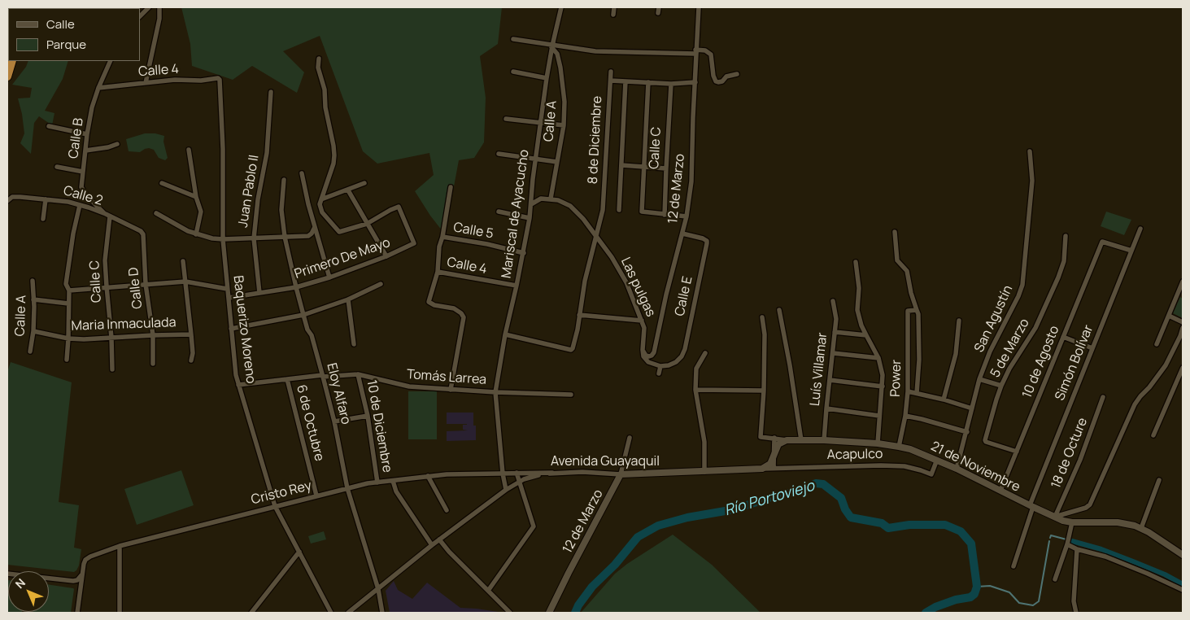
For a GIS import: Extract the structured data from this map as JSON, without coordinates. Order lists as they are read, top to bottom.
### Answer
{
  "streets": {
    "street": [
      "Calle 4",
      "Calle A",
      "Calle B",
      "8 de Diciembre",
      "Calle C",
      "12 de Marzo",
      "Juan Pablo II",
      "Calle 2",
      "Mariscal de Ayacucho",
      "Calle 5",
      "Primero De Mayo",
      "Las pulgas",
      "Calle D",
      "Calle E",
      "San Agustín",
      "Maria Inmaculada",
      "Baquerizo Moreno",
      "5 de Marzo",
      "10 de Agosto",
      "Simón Bolívar",
      "Luís Villamar",
      "Tomás Larrea",
      "Power",
      "Eloy Alfaro",
      "6 de Octubre",
      "10 de Diciembre",
      "18 de Octure",
      "Acapulco",
      "Avenida Guayaquil",
      "21 de Noviembre",
      "Cristo Rey"
    ]
  },
  "crossings": [
    ["Calle 4", "Calle B"],
    ["Calle 4", "Mariscal de Ayacucho"],
    ["Calle 4", "Baquerizo Moreno"],
    ["Calle A", "Mariscal de Ayacucho"],
    ["Calle A", "Maria Inmaculada"],
    ["Calle B", "Calle C"],
    ["Calle B", "Calle 2"],
    ["8 de Diciembre", "Las pulgas"],
    ["Calle C", "Calle 2"],
    ["Calle C", "Maria Inmaculada"],
    ["12 de Marzo", "Las pulgas"],
    ["12 de Marzo", "Calle E"],
    ["12 de Marzo", "Avenida Guayaquil"],
    ["Juan Pablo II", "Primero De Mayo"],
    ["Calle 2", "Calle D"],
    ["Mariscal de Ayacucho", "Calle 5"],
    ["Mariscal de Ayacucho", "Tomás Larrea"],
    ["Mariscal de Ayacucho", "Avenida Guayaquil"],
    ["Mariscal de Ayacucho", "Cristo Rey"],
    ["Primero De Mayo", "Baquerizo Moreno"],
    ["Primero De Mayo", "Eloy Alfaro"],
    ["Calle D", "Maria Inmaculada"],
    ["San Agustín", "21 de Noviembre"],
    ["Baquerizo Moreno", "Tomás Larrea"],
    ["Baquerizo Moreno", "Cristo Rey"],
    ["5 de Marzo", "10 de Agosto"],
    ["10 de Agosto", "Simón Bolívar"],
    ["10 de Agosto", "21 de Noviembre"],
    ["Simón Bolívar", "21 de Noviembre"],
    ["Luís Villamar", "21 de Noviembre"],
    ["Tomás Larrea", "Eloy Alfaro"],
    ["Tomás Larrea", "6 de Octubre"],
    ["Tomás Larrea", "10 de Diciembre"],
    ["Power", "21 de Noviembre"],
    ["Eloy Alfaro", "Avenida Guayaquil"],
    ["Eloy Alfaro", "Cristo Rey"],
    ["6 de Octubre", "Cristo Rey"],
    ["10 de Diciembre", "Cristo Rey"],
    ["18 de Octure", "21 de Noviembre"],
    ["Acapulco", "Avenida Guayaquil"],
    ["Acapulco", "21 de Noviembre"],
    ["Avenida Guayaquil", "Cristo Rey"]
  ],
  "water": ["Río Portoviejo"],
  "legend": ["Calle", "Parque"],
  "north": "top left"
}
